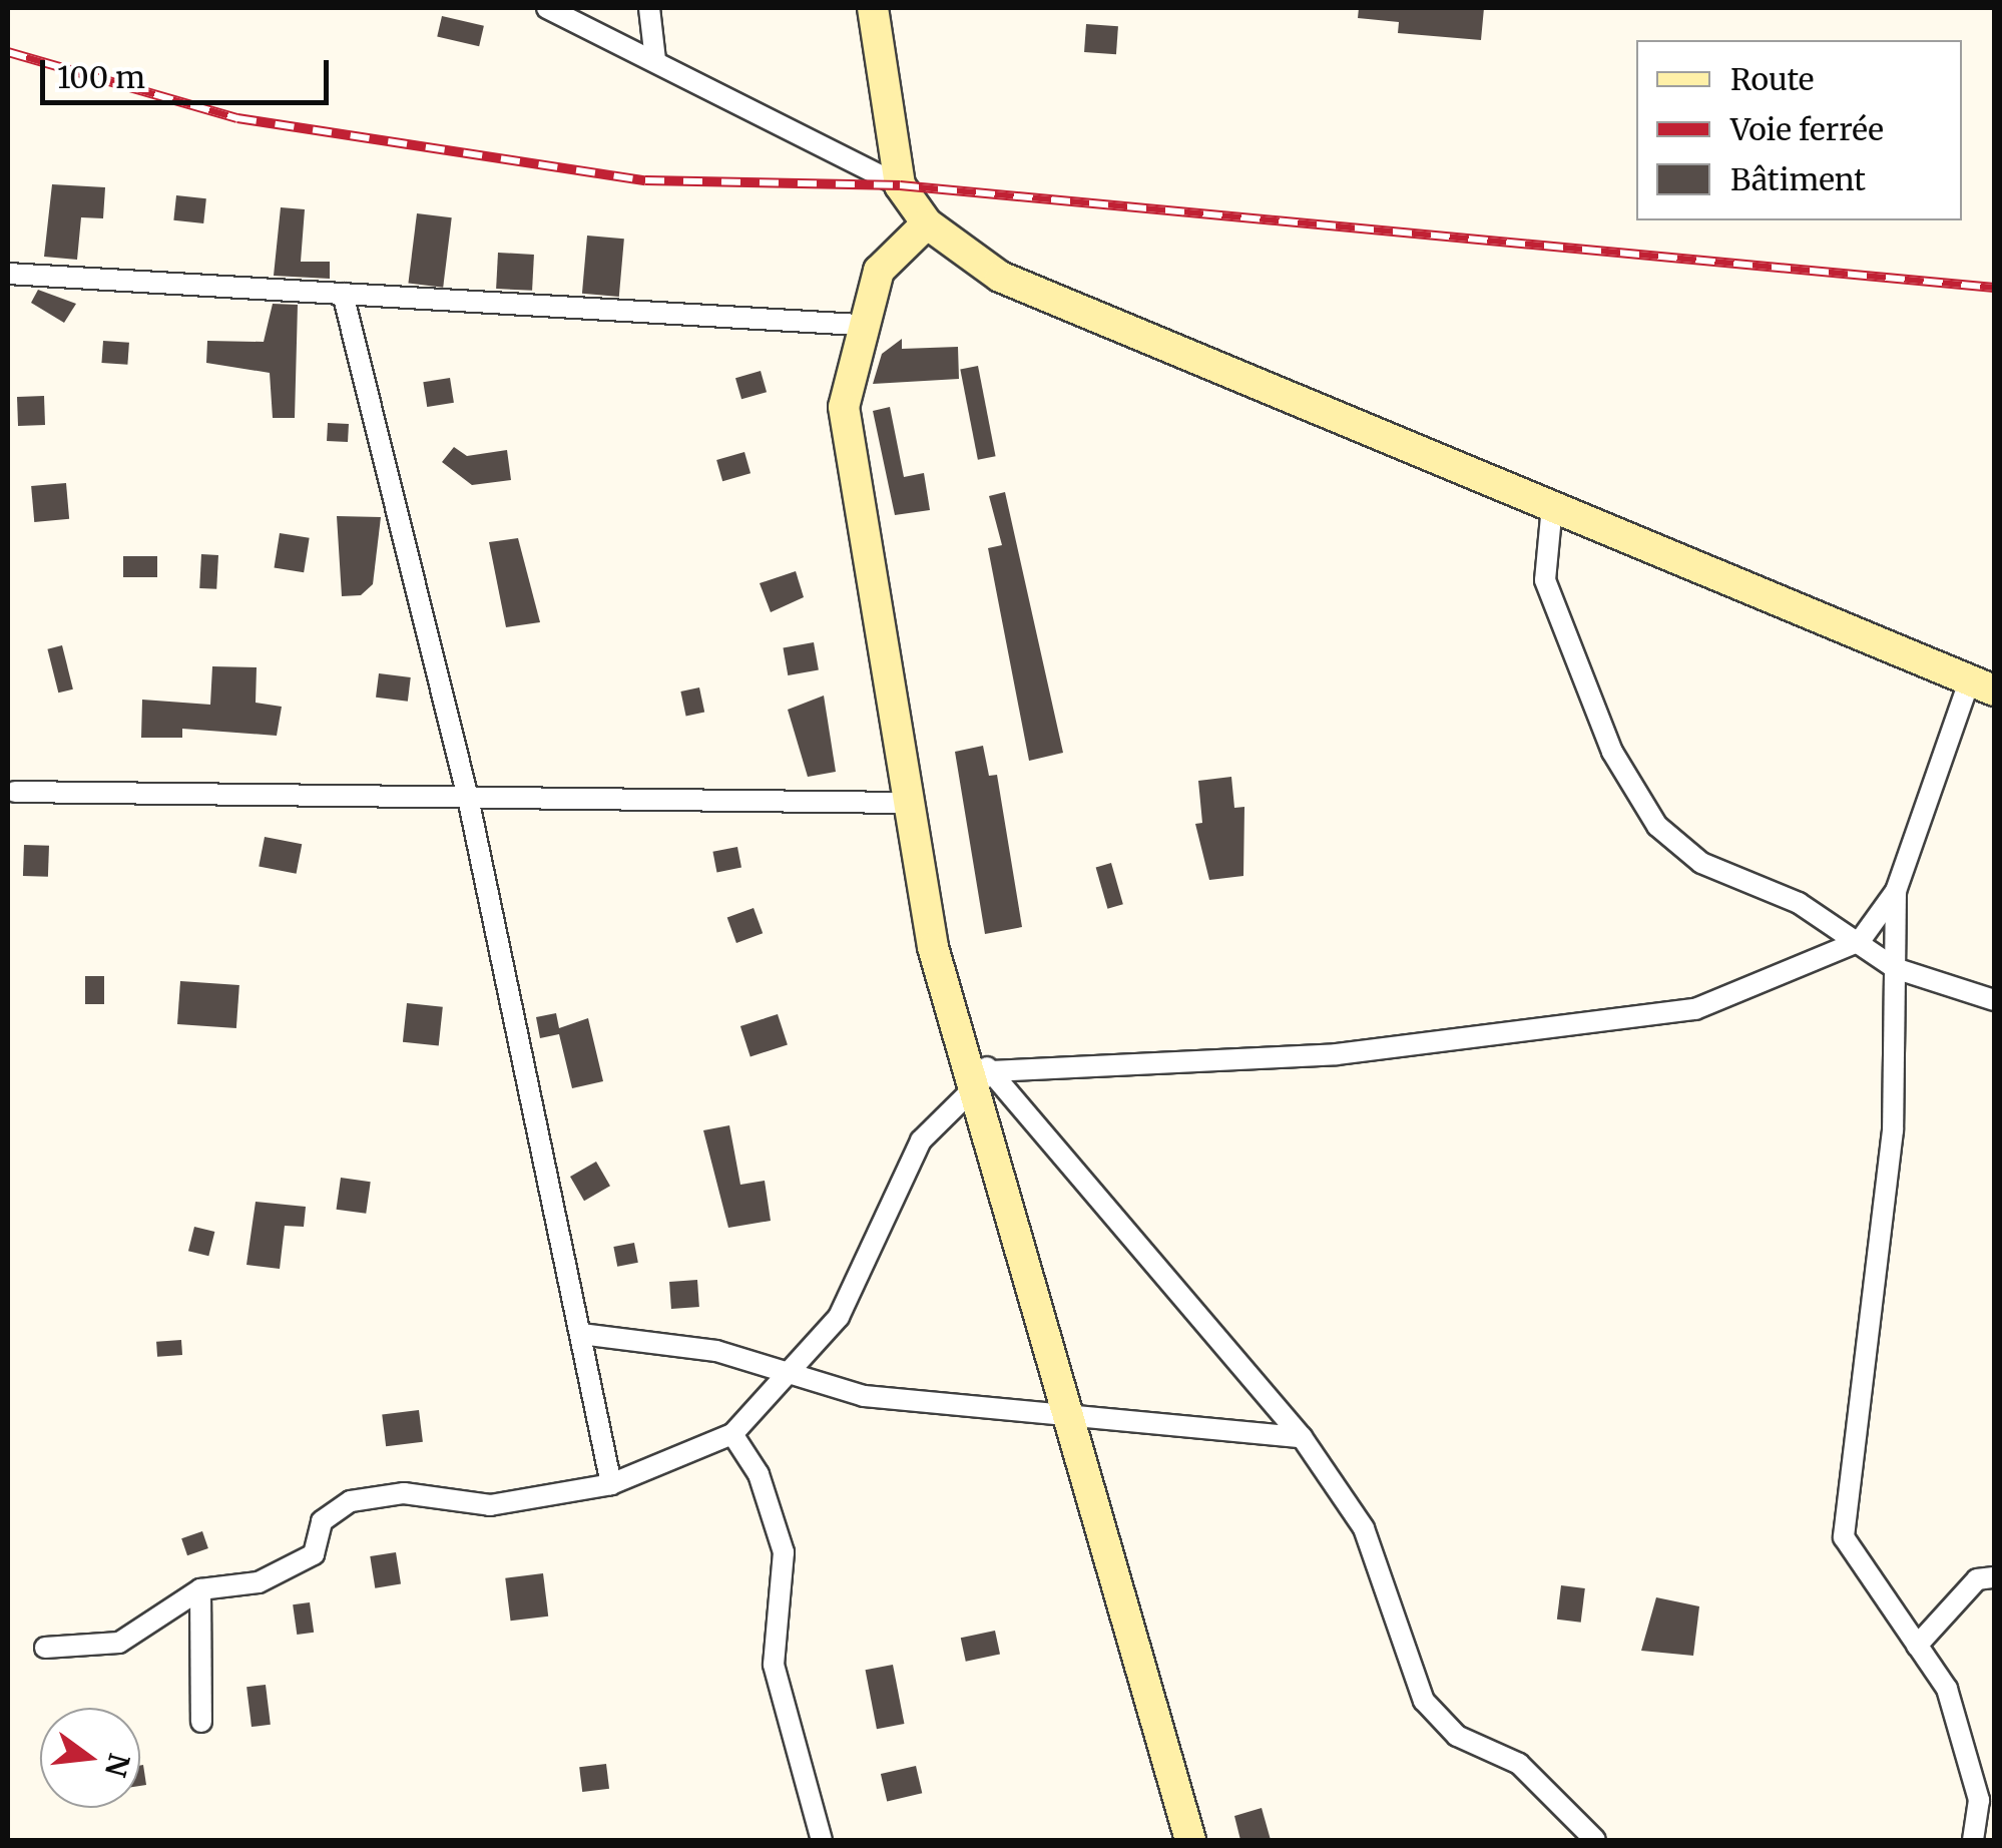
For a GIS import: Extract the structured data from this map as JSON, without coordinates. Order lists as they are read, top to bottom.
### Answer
{
  "legend": ["Route", "Voie ferrée", "Bâtiment"],
  "scale_bar": "100 m",
  "north": "right"
}
